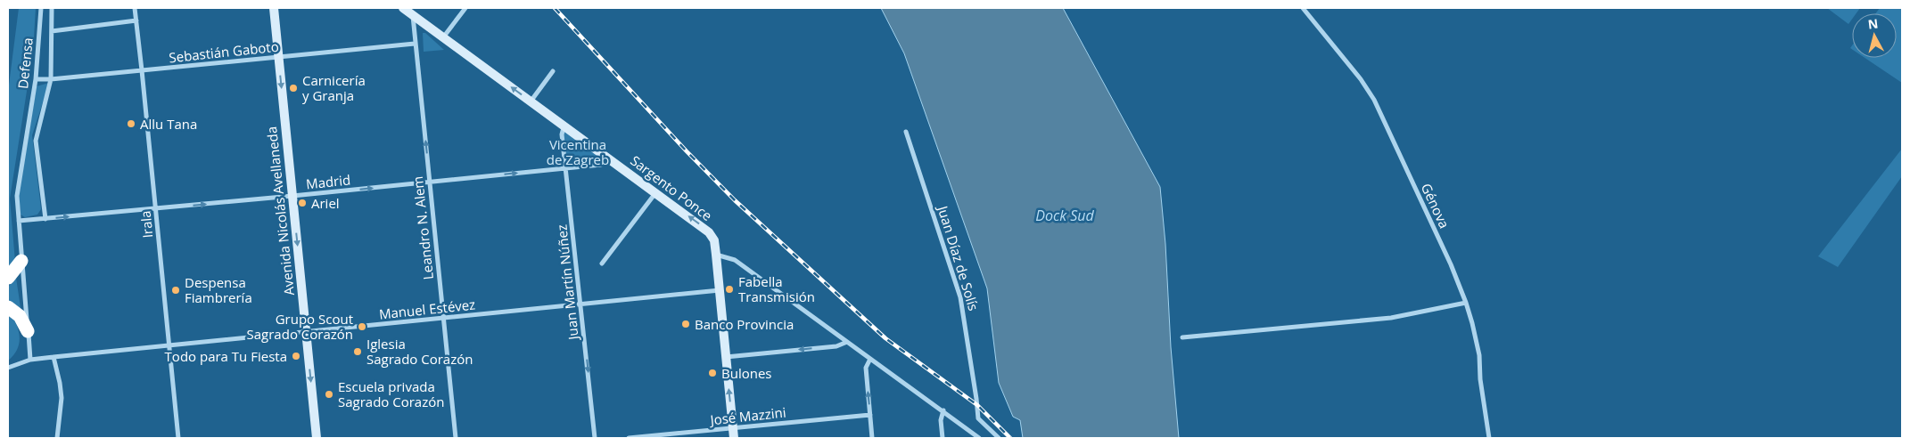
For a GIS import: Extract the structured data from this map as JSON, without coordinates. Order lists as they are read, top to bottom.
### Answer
{
  "streets": {
    "main road": ["Sargento Ponce", "Avenida Nicolás Avellaneda"],
    "street": [
      "Sebastián Gaboto",
      "Defensa",
      "Madrid",
      "Génova",
      "Irala",
      "Leandro N. Alem",
      "Juan Díaz de Solís",
      "Juan Martín Núñez",
      "Manuel Estévez",
      "José Mazzini"
    ]
  },
  "crossings": [
    ["Sebastián Gaboto", "Defensa"],
    ["Sebastián Gaboto", "Avenida Nicolás Avellaneda"],
    ["Sebastián Gaboto", "Irala"],
    ["Sebastián Gaboto", "Leandro N. Alem"],
    ["Defensa", "Madrid"],
    ["Defensa", "Manuel Estévez"],
    ["Madrid", "Sargento Ponce"],
    ["Madrid", "Avenida Nicolás Avellaneda"],
    ["Madrid", "Irala"],
    ["Madrid", "Leandro N. Alem"],
    ["Madrid", "Juan Martín Núñez"],
    ["Sargento Ponce", "Leandro N. Alem"],
    ["Sargento Ponce", "Juan Martín Núñez"],
    ["Sargento Ponce", "Manuel Estévez"],
    ["Sargento Ponce", "José Mazzini"],
    ["Avenida Nicolás Avellaneda", "Manuel Estévez"],
    ["Irala", "Manuel Estévez"],
    ["Leandro N. Alem", "Manuel Estévez"],
    ["Juan Martín Núñez", "Manuel Estévez"]
  ],
  "one_way": [
    "Madrid",
    "Sargento Ponce",
    "Avenida Nicolás Avellaneda",
    "Juan Martín Núñez"
  ],
  "water": ["Dock Sud"],
  "parks": ["Vicentina de Zagreb"],
  "places": [
    "Carnicería y Granja",
    "Allu Tana",
    "Ariel",
    "Fabella Transmisión",
    "Despensa Fiambrería",
    "Banco Provincia",
    "Grupo Scout Sagrado Corazón",
    "Iglesia Sagrado Corazón",
    "Todo para Tu Fiesta",
    "Bulones",
    "Escuela privada Sagrado Corazón"
  ],
  "north": "top"
}
